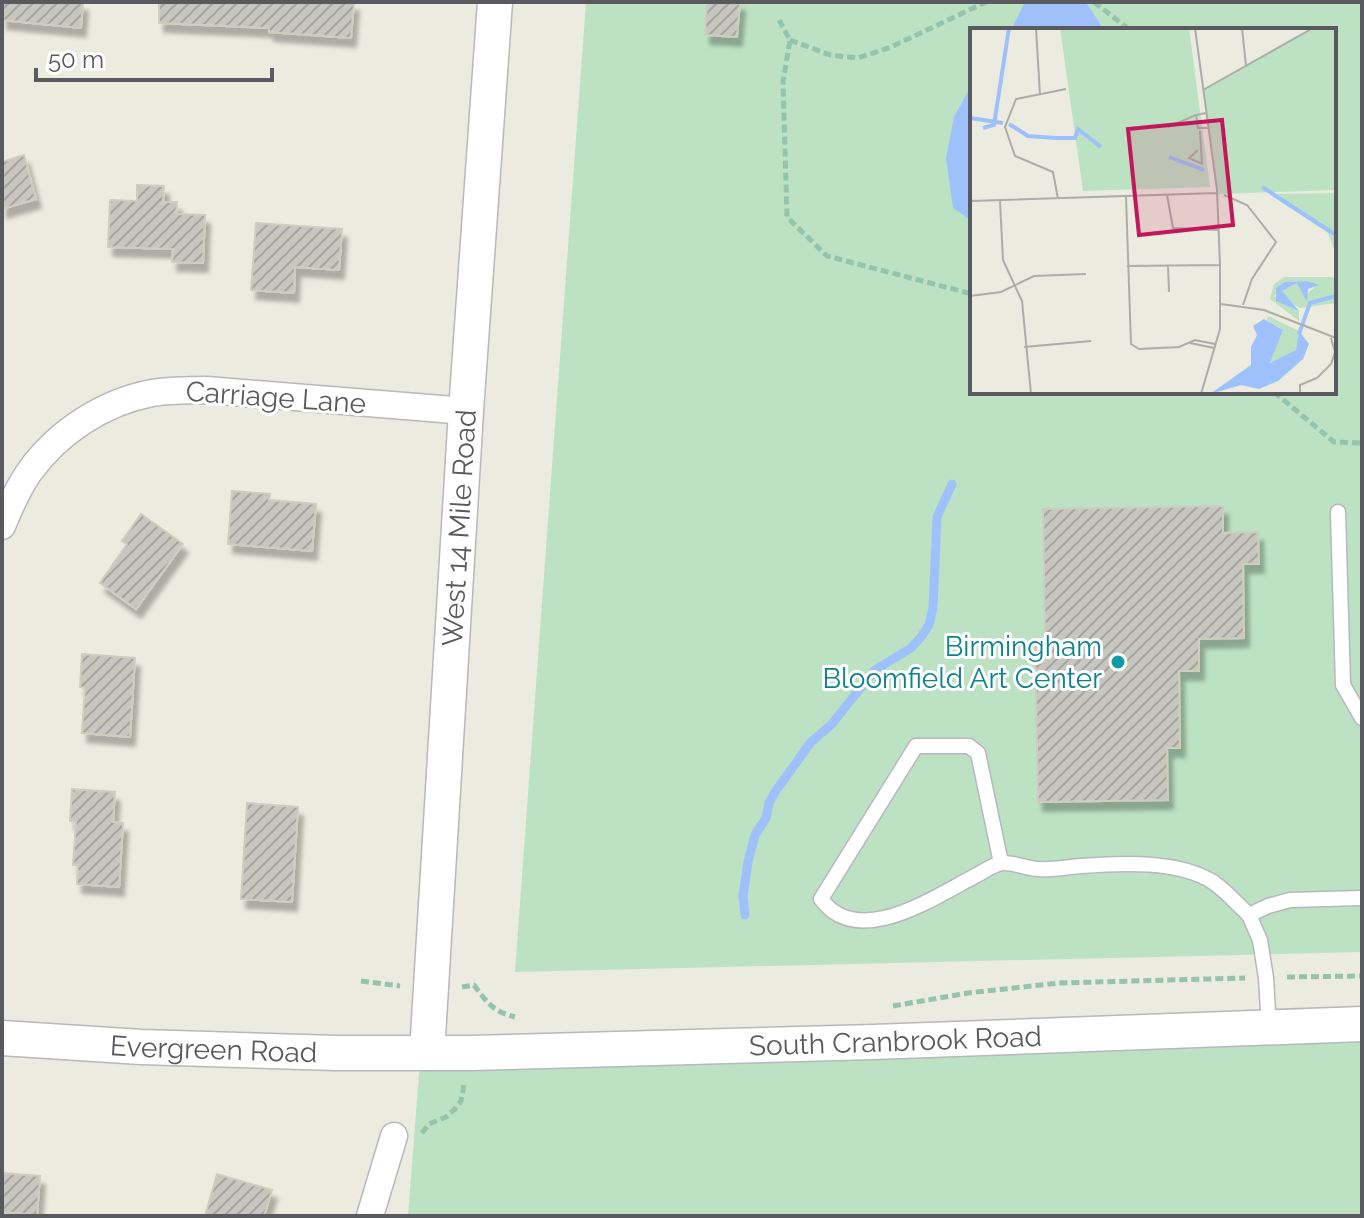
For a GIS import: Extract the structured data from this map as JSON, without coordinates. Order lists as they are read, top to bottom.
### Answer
{
  "streets": {
    "street": [
      "Carriage Lane",
      "West 14 Mile Road",
      "South Cranbrook Road",
      "Evergreen Road"
    ]
  },
  "crossings": [
    ["Carriage Lane", "West 14 Mile Road"],
    ["West 14 Mile Road", "South Cranbrook Road"],
    ["West 14 Mile Road", "Evergreen Road"],
    ["South Cranbrook Road", "Evergreen Road"]
  ],
  "places": ["Birmingham Bloomfield Art Center"],
  "scale_bar": "50 m"
}
